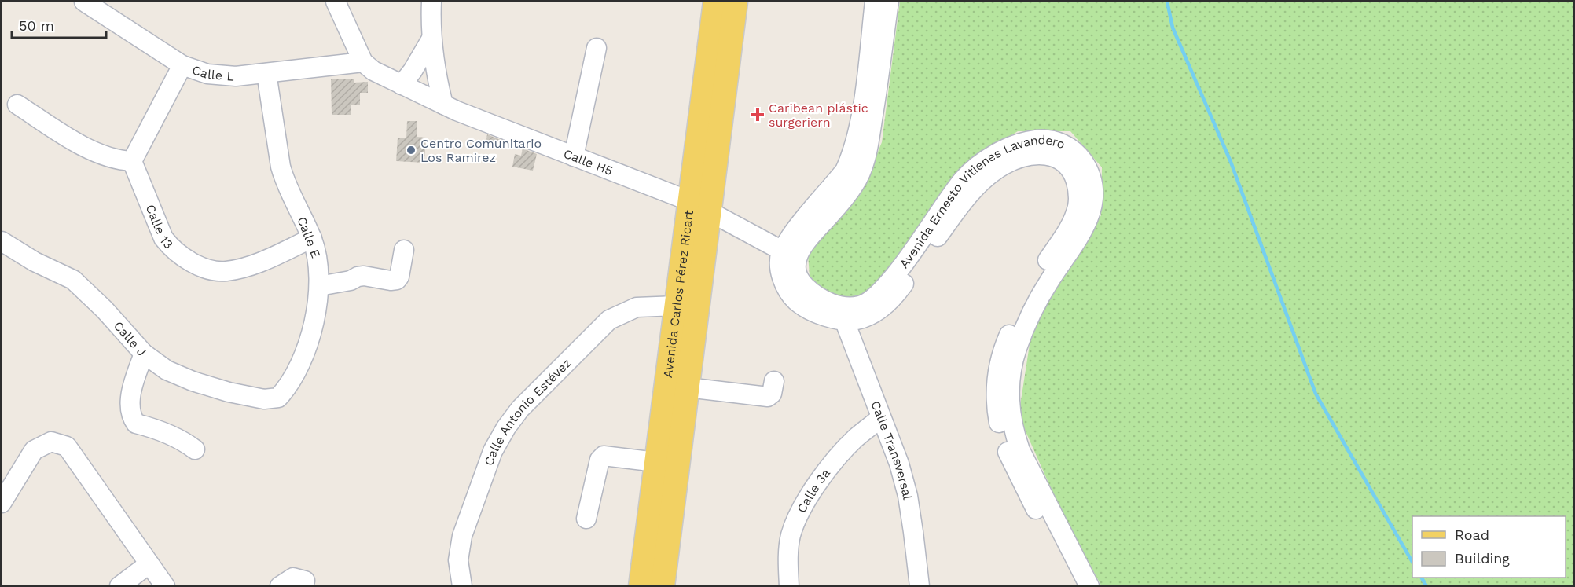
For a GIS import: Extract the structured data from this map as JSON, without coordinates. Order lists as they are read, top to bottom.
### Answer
{
  "streets": {
    "main road": ["Avenida Carlos Pérez Ricart"],
    "street": [
      "Calle L",
      "Calle H5",
      "Avenida Ernesto Vitienes Lavandero",
      "Calle 13",
      "Calle E",
      "Calle J",
      "Calle Antonio Estévez",
      "Calle Transversal",
      "Calle 3a"
    ]
  },
  "crossings": [
    ["Calle L", "Calle H5"],
    ["Calle L", "Calle E"],
    ["Calle H5", "Avenida Ernesto Vitienes Lavandero"],
    ["Calle H5", "Avenida Carlos Pérez Ricart"],
    ["Avenida Ernesto Vitienes Lavandero", "Calle Transversal"],
    ["Calle 13", "Calle E"],
    ["Calle E", "Calle J"],
    ["Avenida Carlos Pérez Ricart", "Calle Antonio Estévez"],
    ["Calle Transversal", "Calle 3a"]
  ],
  "places": {
    "health": ["Caribean plástic surgeriern"],
    "other": ["Centro Comunitario Los Ramirez"]
  },
  "legend": ["Road", "Building"],
  "scale_bar": "50 m"
}
